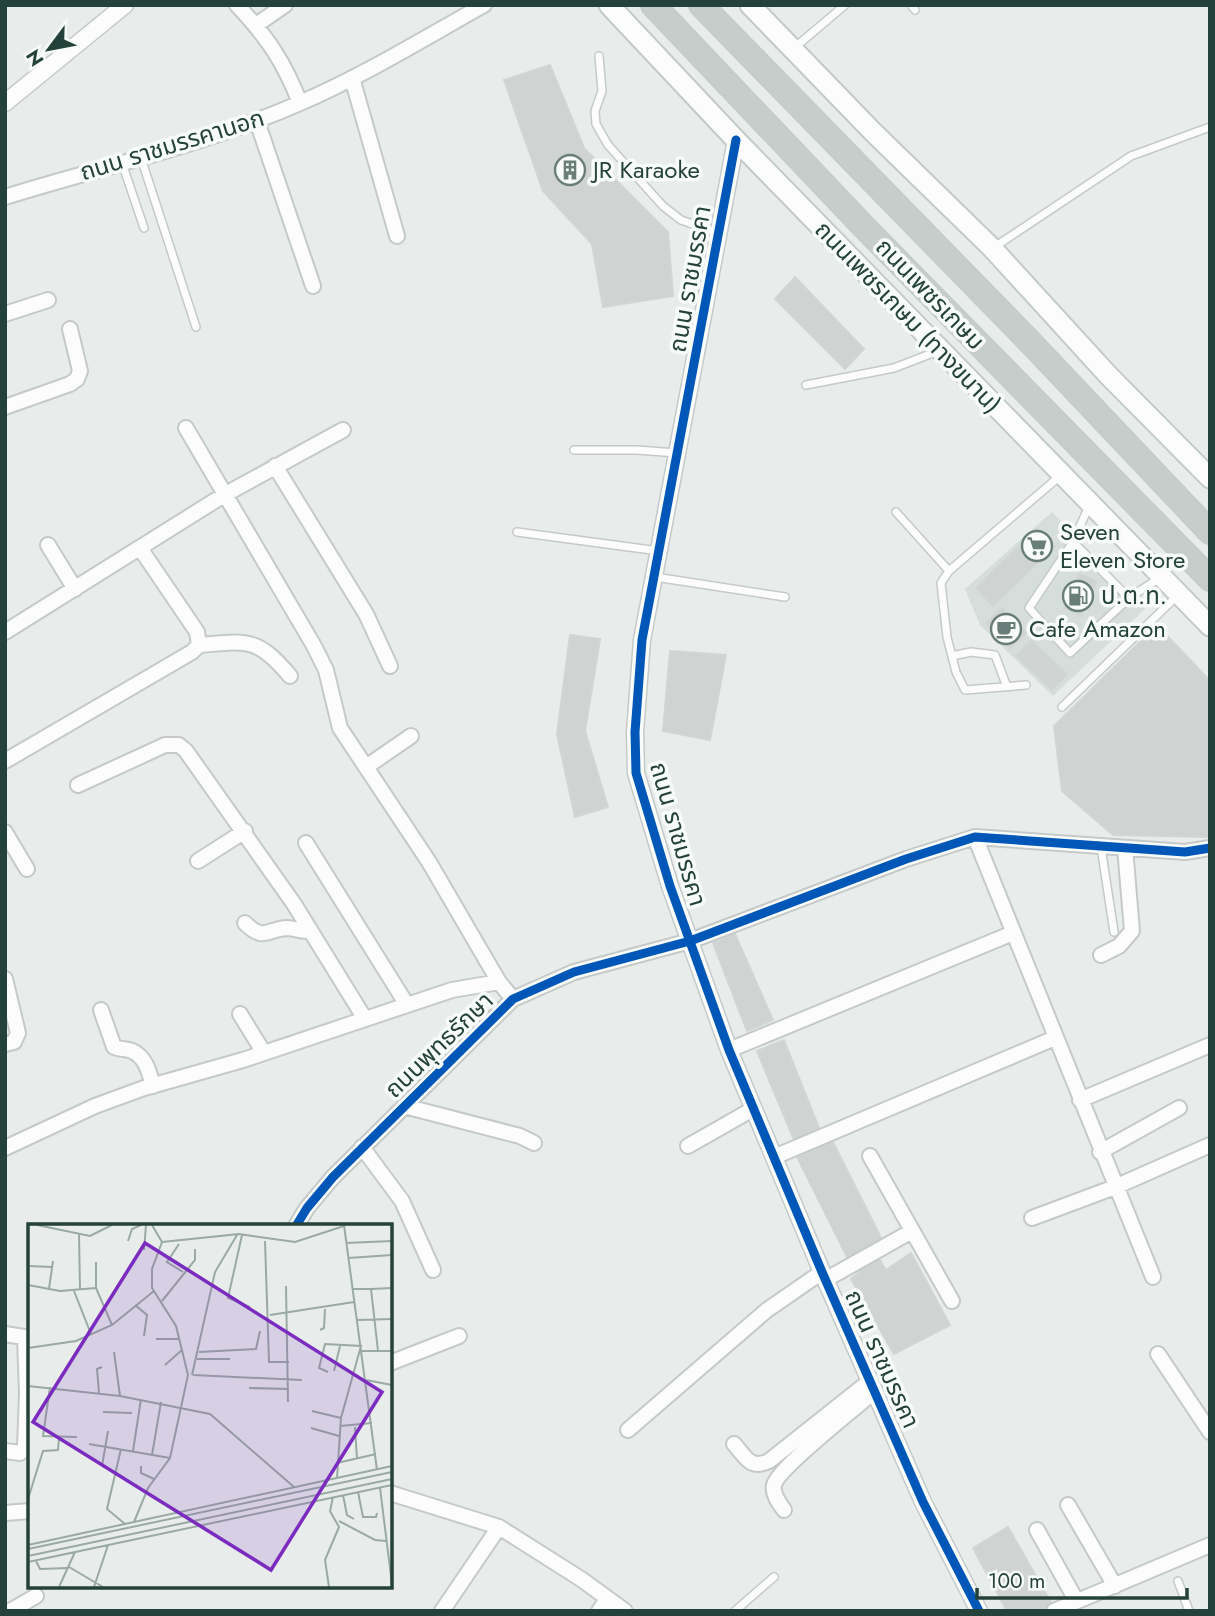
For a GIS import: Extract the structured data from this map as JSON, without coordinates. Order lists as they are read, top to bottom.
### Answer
{
  "streets": {
    "highway": ["ถนนเพชรเกษม"],
    "main road": ["ถนนเพชรเกษม (ทางขนาน)"],
    "street": ["ถนน ราชมรรคานอก", "ถนน ราชมรรคา", "ถนนพุทธรักษา"]
  },
  "crossings": [
    ["ถนน ราชมรรคา", "ถนนเพชรเกษม (ทางขนาน)"],
    ["ถนน ราชมรรคา", "ถนนพุทธรักษา"]
  ],
  "places": {
    "building": ["JR Karaoke"],
    "supermarket": ["Seven Eleven Store"],
    "fuel station": ["ป.ต.ท."],
    "cafe": ["Cafe Amazon"]
  },
  "scale_bar": "100 m",
  "north": "bottom left"
}
